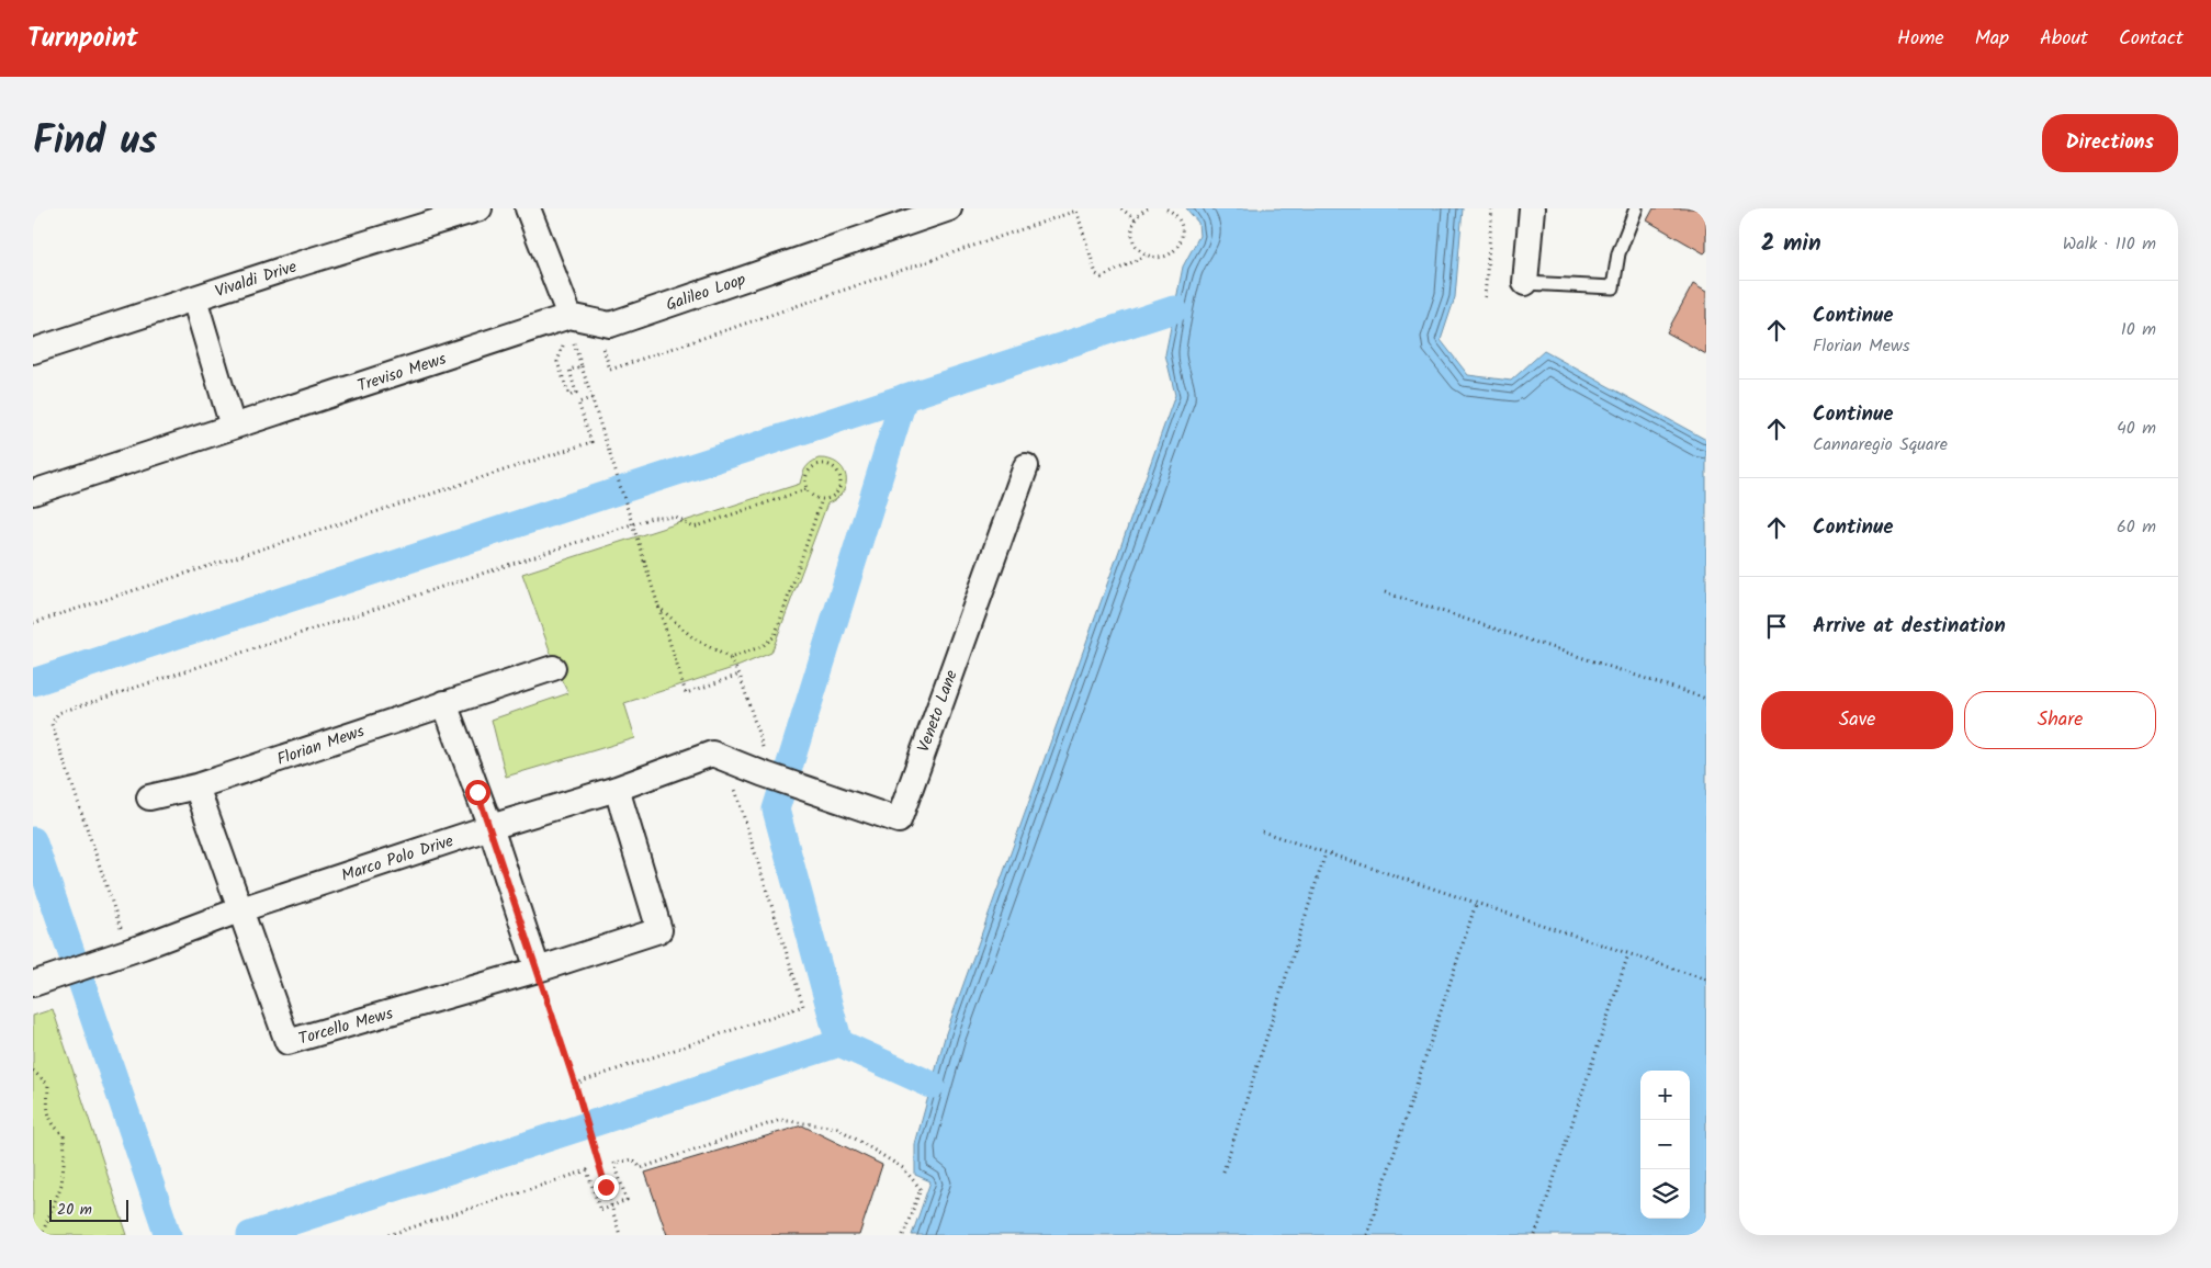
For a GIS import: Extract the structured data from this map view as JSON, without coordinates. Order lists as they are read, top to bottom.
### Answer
{
  "streets": {
    "street": [
      "Vivaldi Drive",
      "Galileo Loop",
      "Treviso Mews",
      "Veneto Lane",
      "Florian Mews",
      "Marco Polo Drive",
      "Torcello Mews"
    ]
  },
  "crossings": [
    ["Galileo Loop", "Treviso Mews"],
    ["Veneto Lane", "Marco Polo Drive"],
    ["Marco Polo Drive", "Torcello Mews"]
  ],
  "scale_bar": "20 m",
  "page": {
    "header": "Turnpoint",
    "nav": [
      "Home",
      "Map",
      "About",
      "Contact"
    ],
    "title": "Find us",
    "buttons": [
      "Directions",
      ["Save", "Share"]
    ],
    "heading": ["2 min", "Walk · 110 m"],
    "list": [
      ["Continue", "Florian Mews", "10 m"],
      ["Continue", "Cannaregio Square", "40 m"],
      ["Continue", "60 m"],
      "Arrive at destination"
    ],
    "map_buttons": ["+", "−"],
    "scale": "20 m"
  }
}
